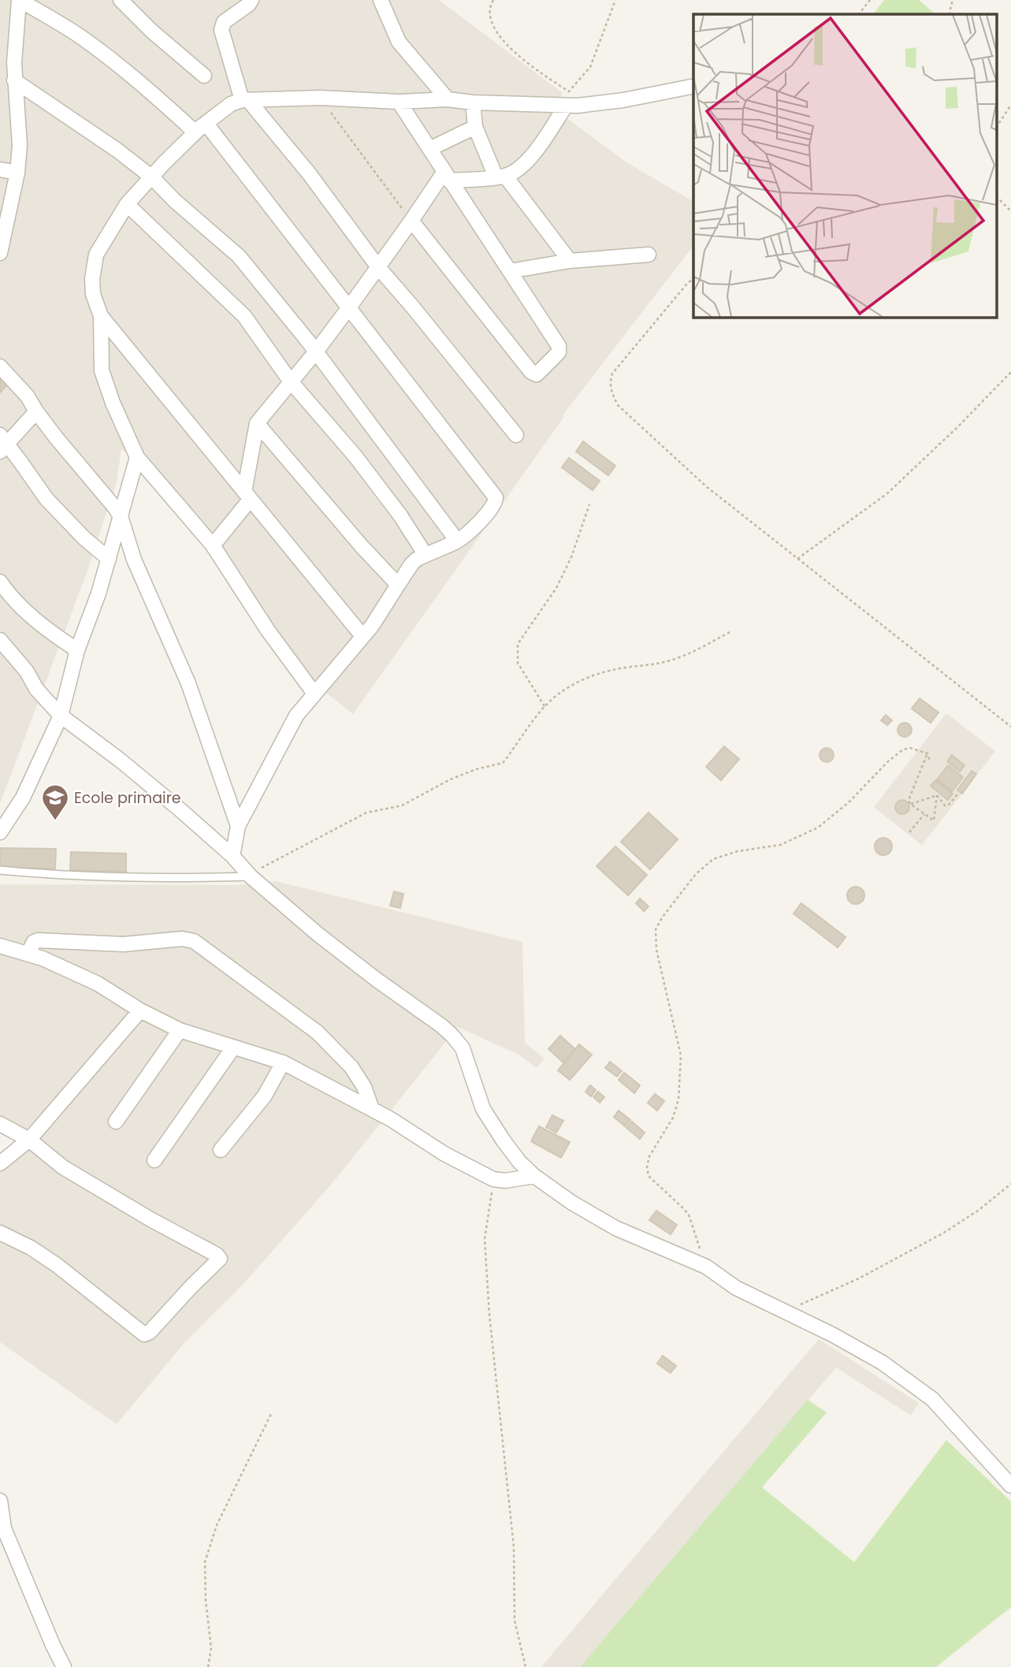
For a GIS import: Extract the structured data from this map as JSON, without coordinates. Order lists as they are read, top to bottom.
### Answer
{
  "places": {
    "school or university": ["Ecole primaire"]
  }
}
